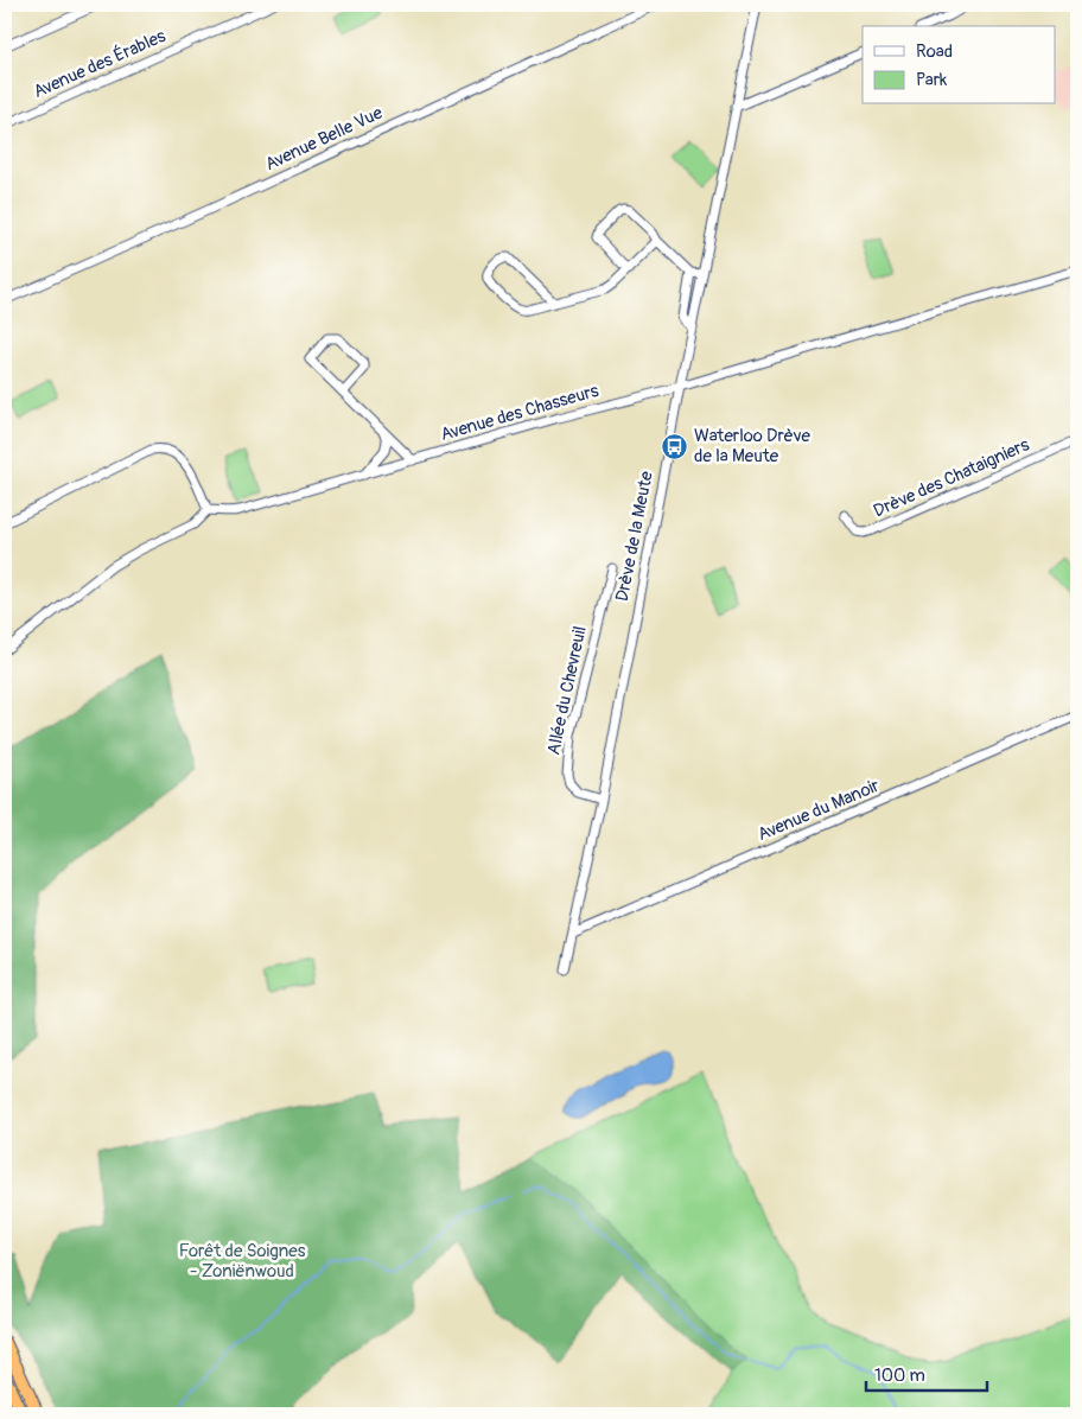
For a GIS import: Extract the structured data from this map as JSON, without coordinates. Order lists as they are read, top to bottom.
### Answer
{
  "streets": {
    "street": [
      "Avenue des Érables",
      "Avenue Belle Vue",
      "Avenue des Chasseurs",
      "Drève des Chataigniers",
      "Drève de la Meute",
      "Allée du Chevreuil",
      "Avenue du Manoir"
    ]
  },
  "crossings": [
    ["Avenue des Chasseurs", "Drève de la Meute"],
    ["Drève de la Meute", "Allée du Chevreuil"],
    ["Drève de la Meute", "Avenue du Manoir"]
  ],
  "parks": ["Forêt de Soignes - Zoniënwoud"],
  "places": {
    "bus stop": ["Waterloo Drève de la Meute"]
  },
  "legend": ["Road", "Park"],
  "scale_bar": "100 m"
}
